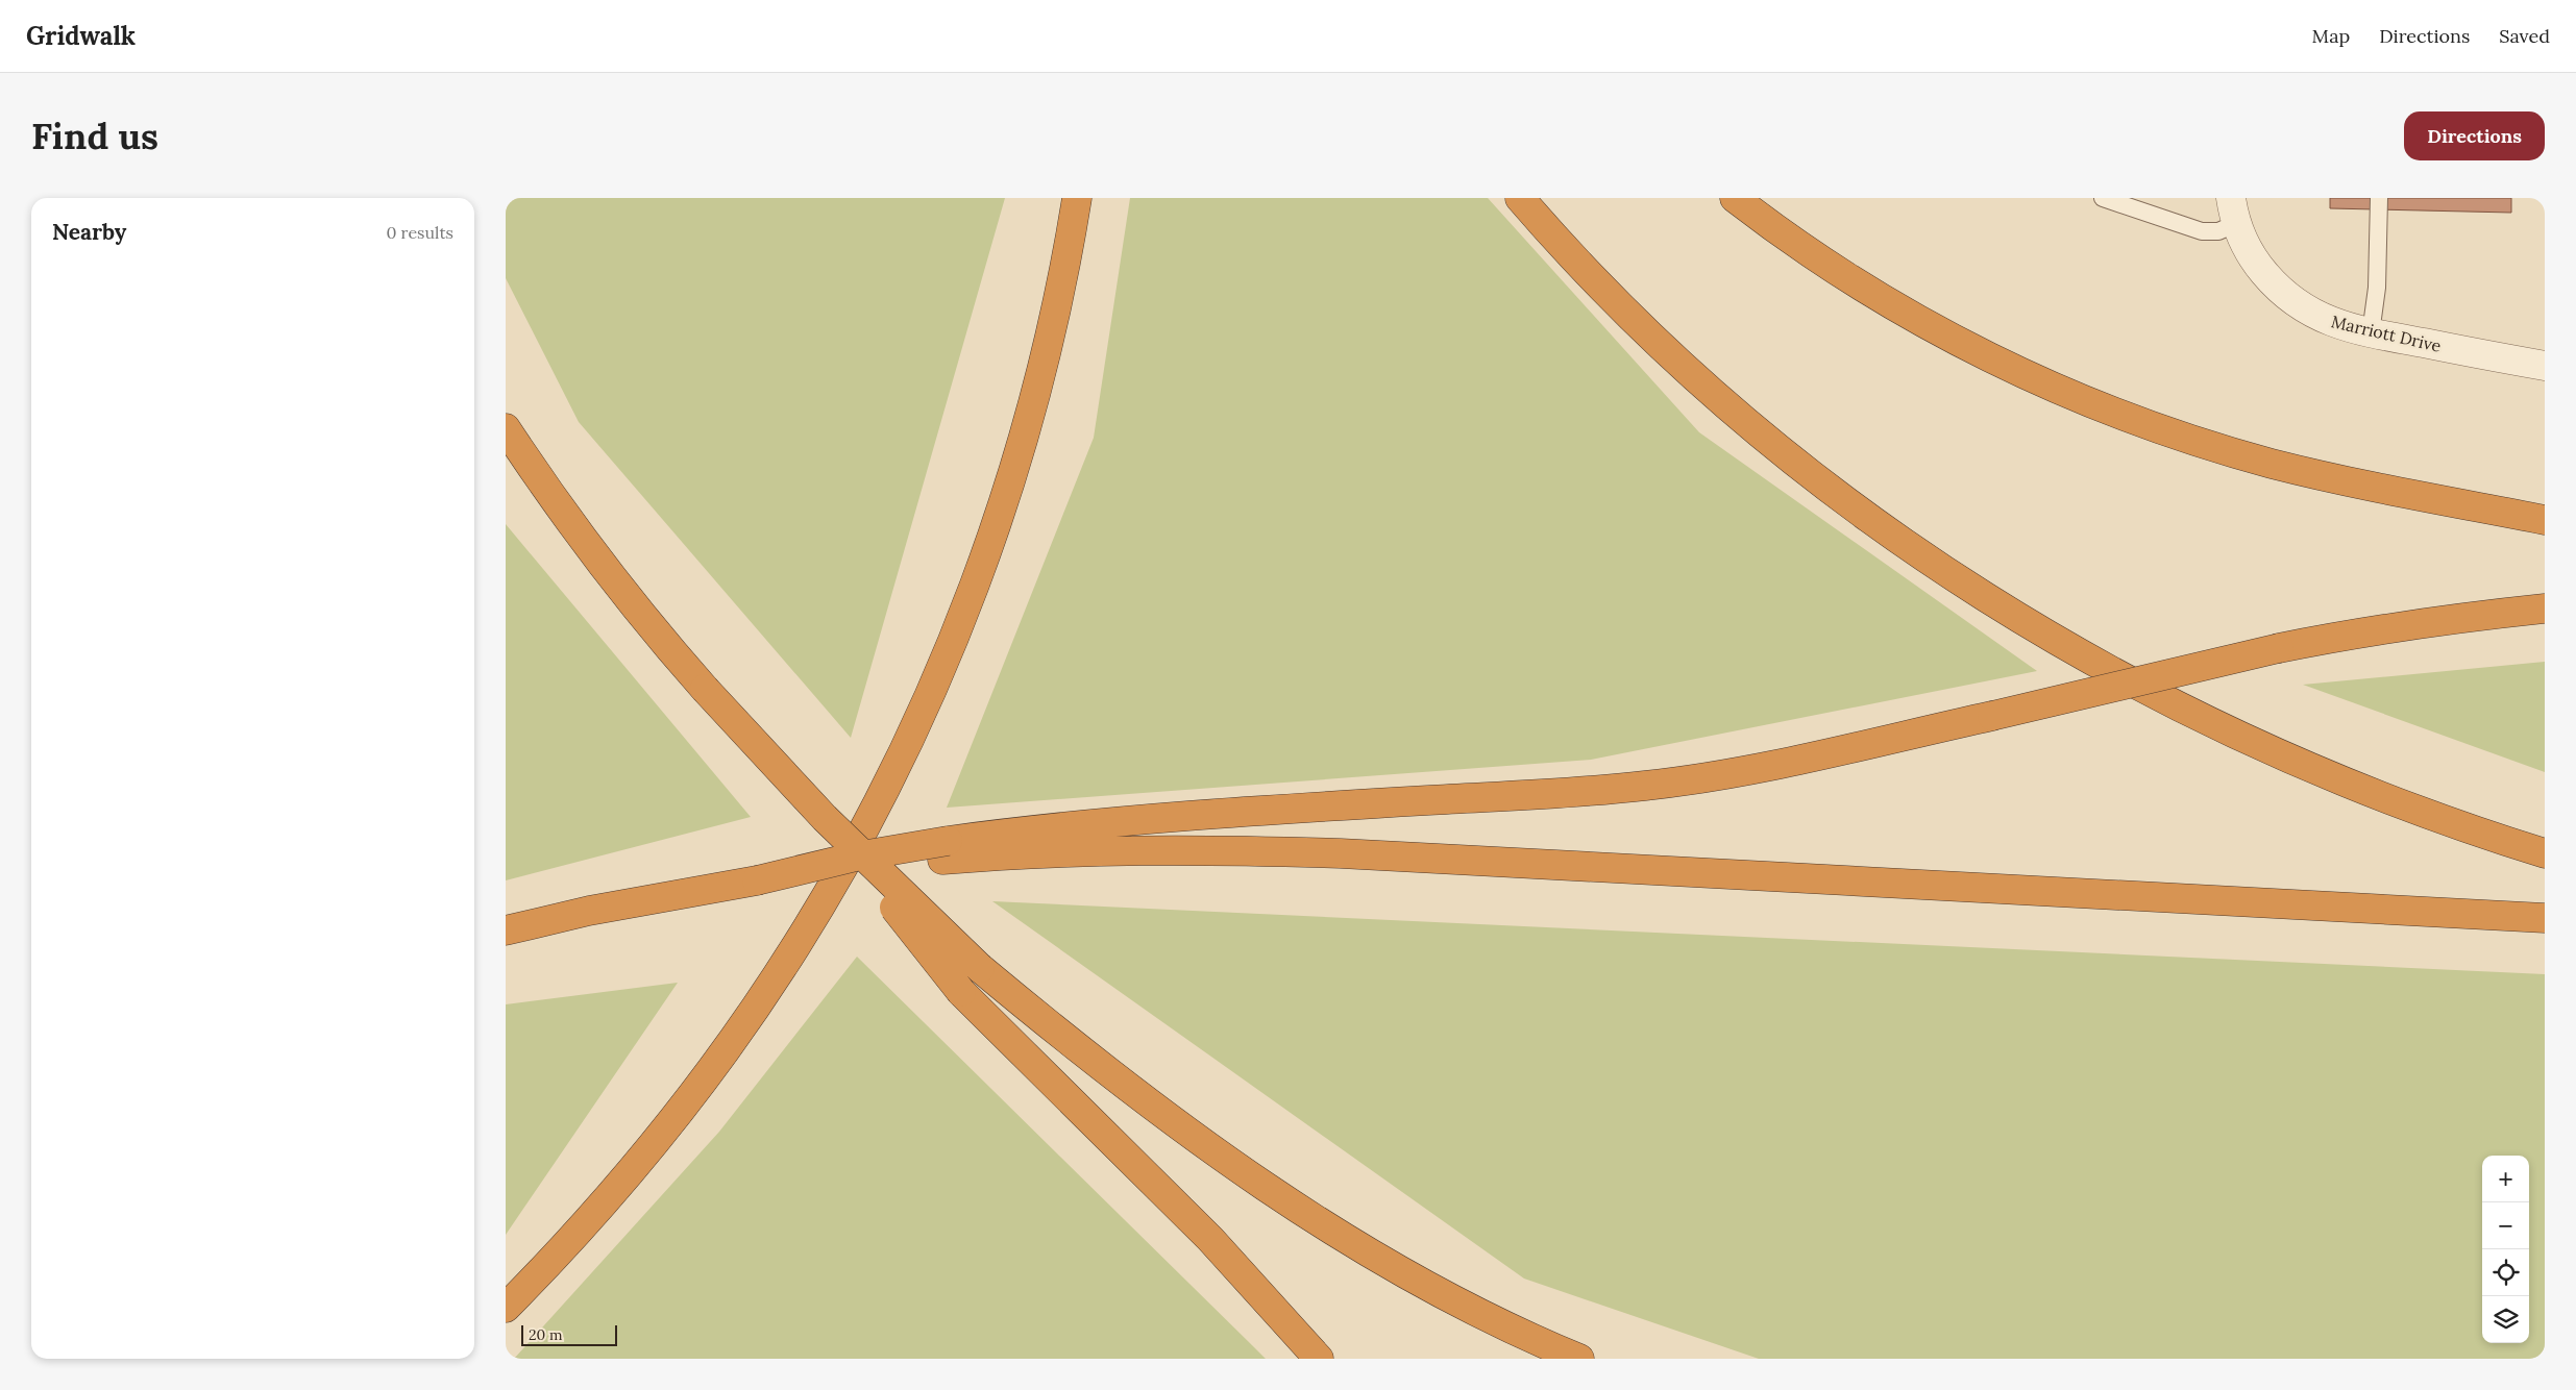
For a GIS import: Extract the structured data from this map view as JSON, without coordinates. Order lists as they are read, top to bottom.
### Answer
{
  "streets": {
    "street": ["Marriott Drive"]
  },
  "scale_bar": "20 m",
  "page": {
    "header": "Gridwalk",
    "nav": ["Map", "Directions", "Saved"],
    "buttons": "Directions",
    "title": "Find us",
    "heading": ["Nearby", "0 results"],
    "map_buttons": ["+", "−"],
    "scale": "20 m"
  }
}
